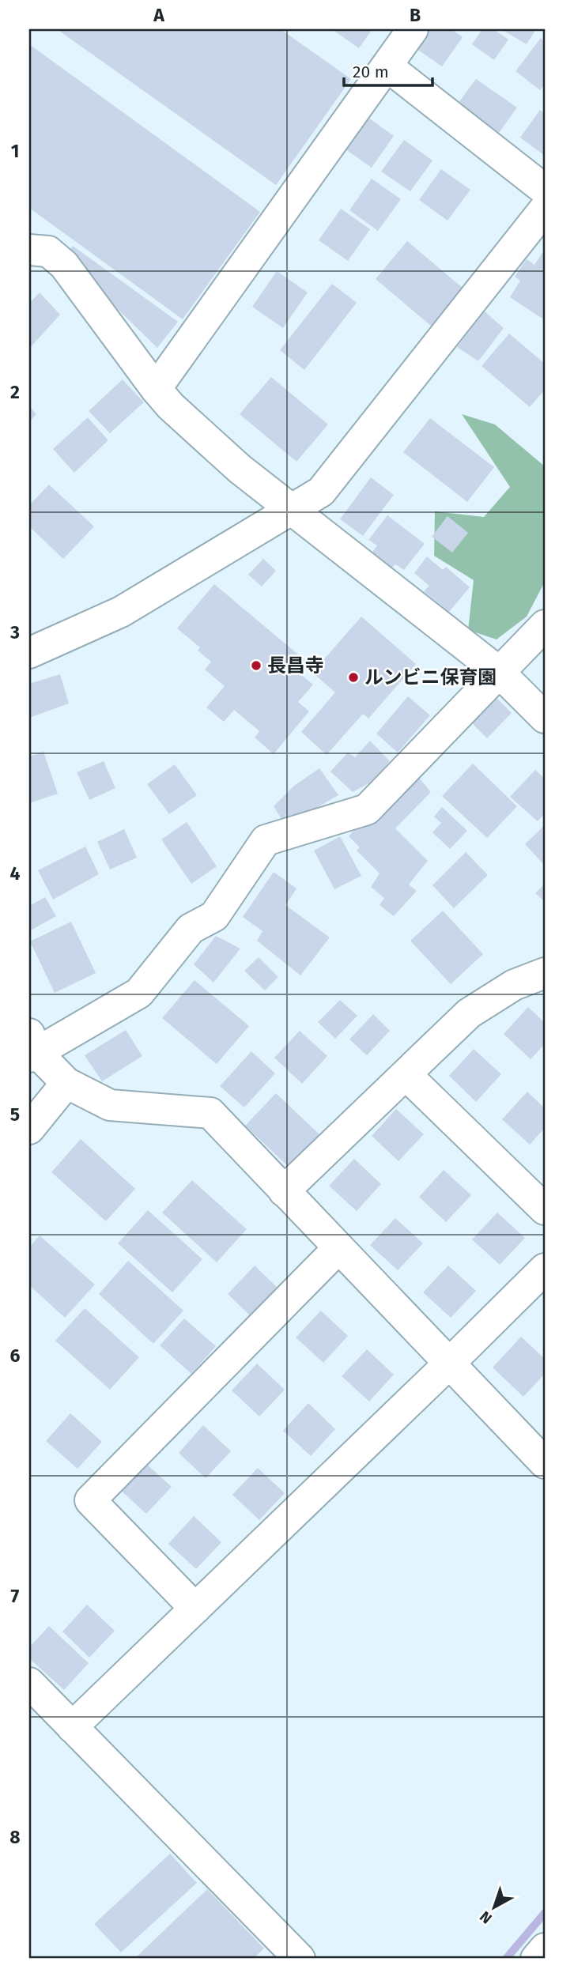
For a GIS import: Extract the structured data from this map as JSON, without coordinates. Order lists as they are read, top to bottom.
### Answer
{
  "places": ["長昌寺", "ルンビニ保育園"],
  "scale_bar": "20 m",
  "north": "bottom left",
  "grid": {
    "columns": ["A", "B"],
    "rows": [
      "1",
      "2",
      "3",
      "4",
      "5",
      "6",
      "7",
      "8"
    ]
  }
}
